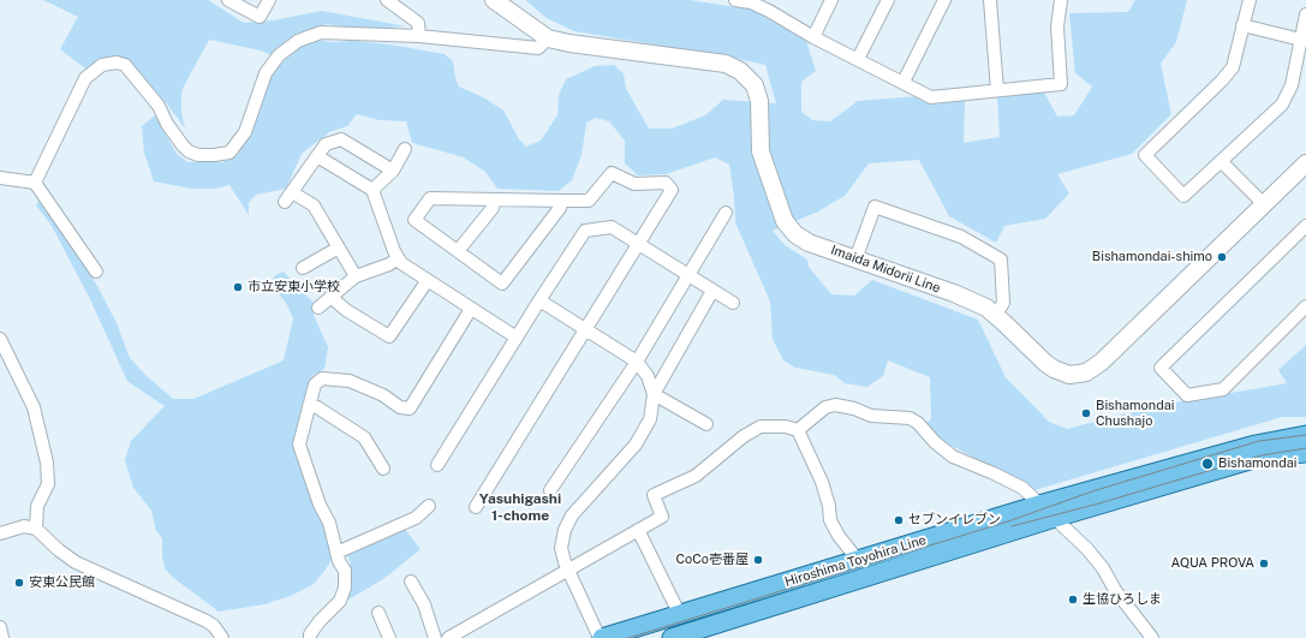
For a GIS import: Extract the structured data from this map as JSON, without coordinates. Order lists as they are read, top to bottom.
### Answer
{
  "streets": {
    "main road": ["Imaida Midorii Line", "Hiroshima Toyohira Line"]
  },
  "districts": ["Yasuhigashi 1-chome"],
  "places": [
    "Bishamondai-shimo",
    "市立安東小学校",
    "Bishamondai Chushajo",
    "Bishamondai",
    "セブンイレブン",
    "CoCo壱番屋",
    "AQUA PROVA",
    "安東公民館",
    "生協ひろしま"
  ]
}
